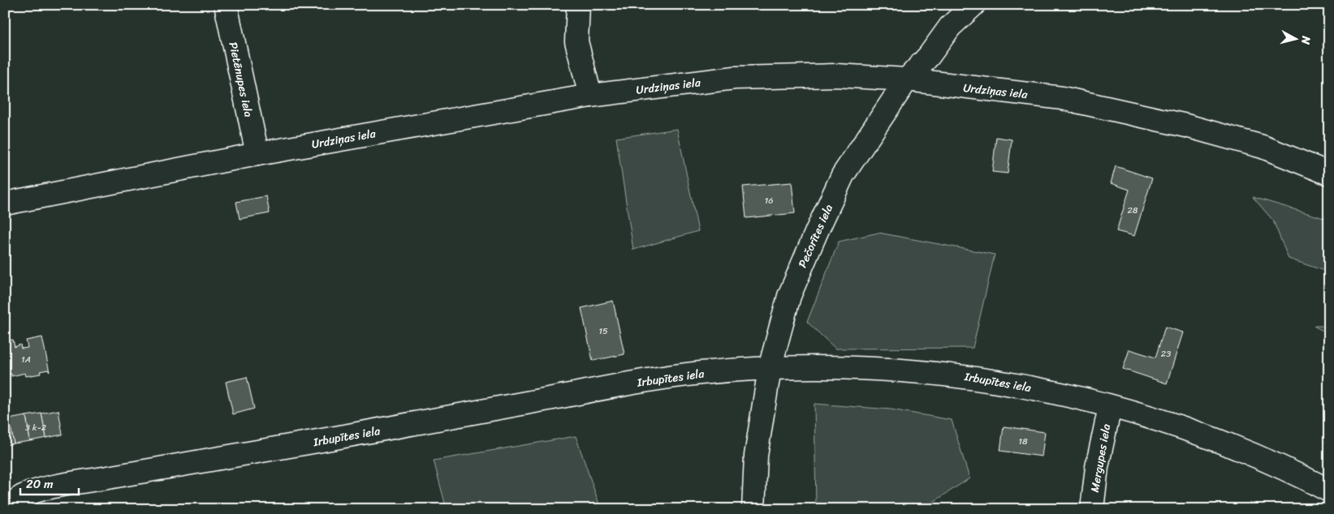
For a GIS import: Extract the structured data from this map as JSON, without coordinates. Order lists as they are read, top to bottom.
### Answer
{
  "streets": {
    "street": [
      "Pietēnupes iela",
      "Urdziņas iela",
      "Pečorītes iela",
      "Irbupītes iela",
      "Mergupes iela"
    ]
  },
  "crossings": [
    ["Pietēnupes iela", "Urdziņas iela"],
    ["Urdziņas iela", "Pečorītes iela"],
    ["Pečorītes iela", "Irbupītes iela"],
    ["Irbupītes iela", "Mergupes iela"]
  ],
  "house_numbers": [
    "16",
    "28",
    "15",
    "23",
    "1A",
    "3 k-2",
    "18"
  ],
  "scale_bar": "20 m",
  "north": "right"
}
